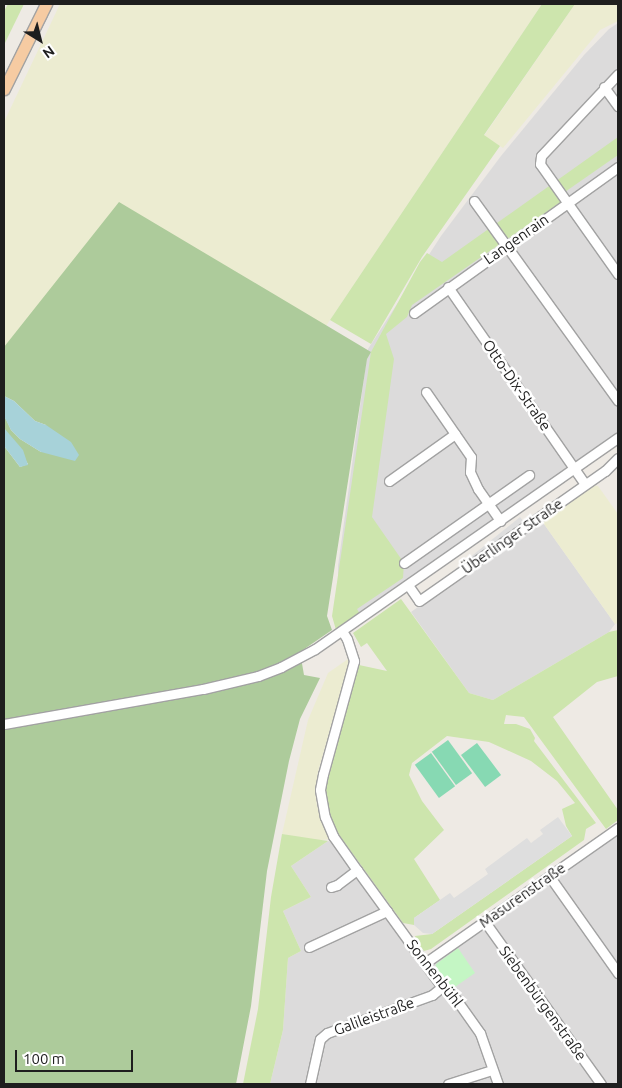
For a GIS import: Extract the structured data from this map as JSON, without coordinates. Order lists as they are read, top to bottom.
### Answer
{
  "streets": {
    "street": [
      "Langenrain",
      "Otto-Dix-Straße",
      "Überlinger Straße",
      "Masurenstraße",
      "Sonnenbühl",
      "Siebenbürgenstraße",
      "Galileistraße"
    ]
  },
  "crossings": [
    ["Langenrain", "Otto-Dix-Straße"],
    ["Otto-Dix-Straße", "Überlinger Straße"],
    ["Überlinger Straße", "Sonnenbühl"],
    ["Masurenstraße", "Sonnenbühl"],
    ["Masurenstraße", "Siebenbürgenstraße"],
    ["Sonnenbühl", "Galileistraße"]
  ],
  "scale_bar": "100 m",
  "north": "bottom right"
}
